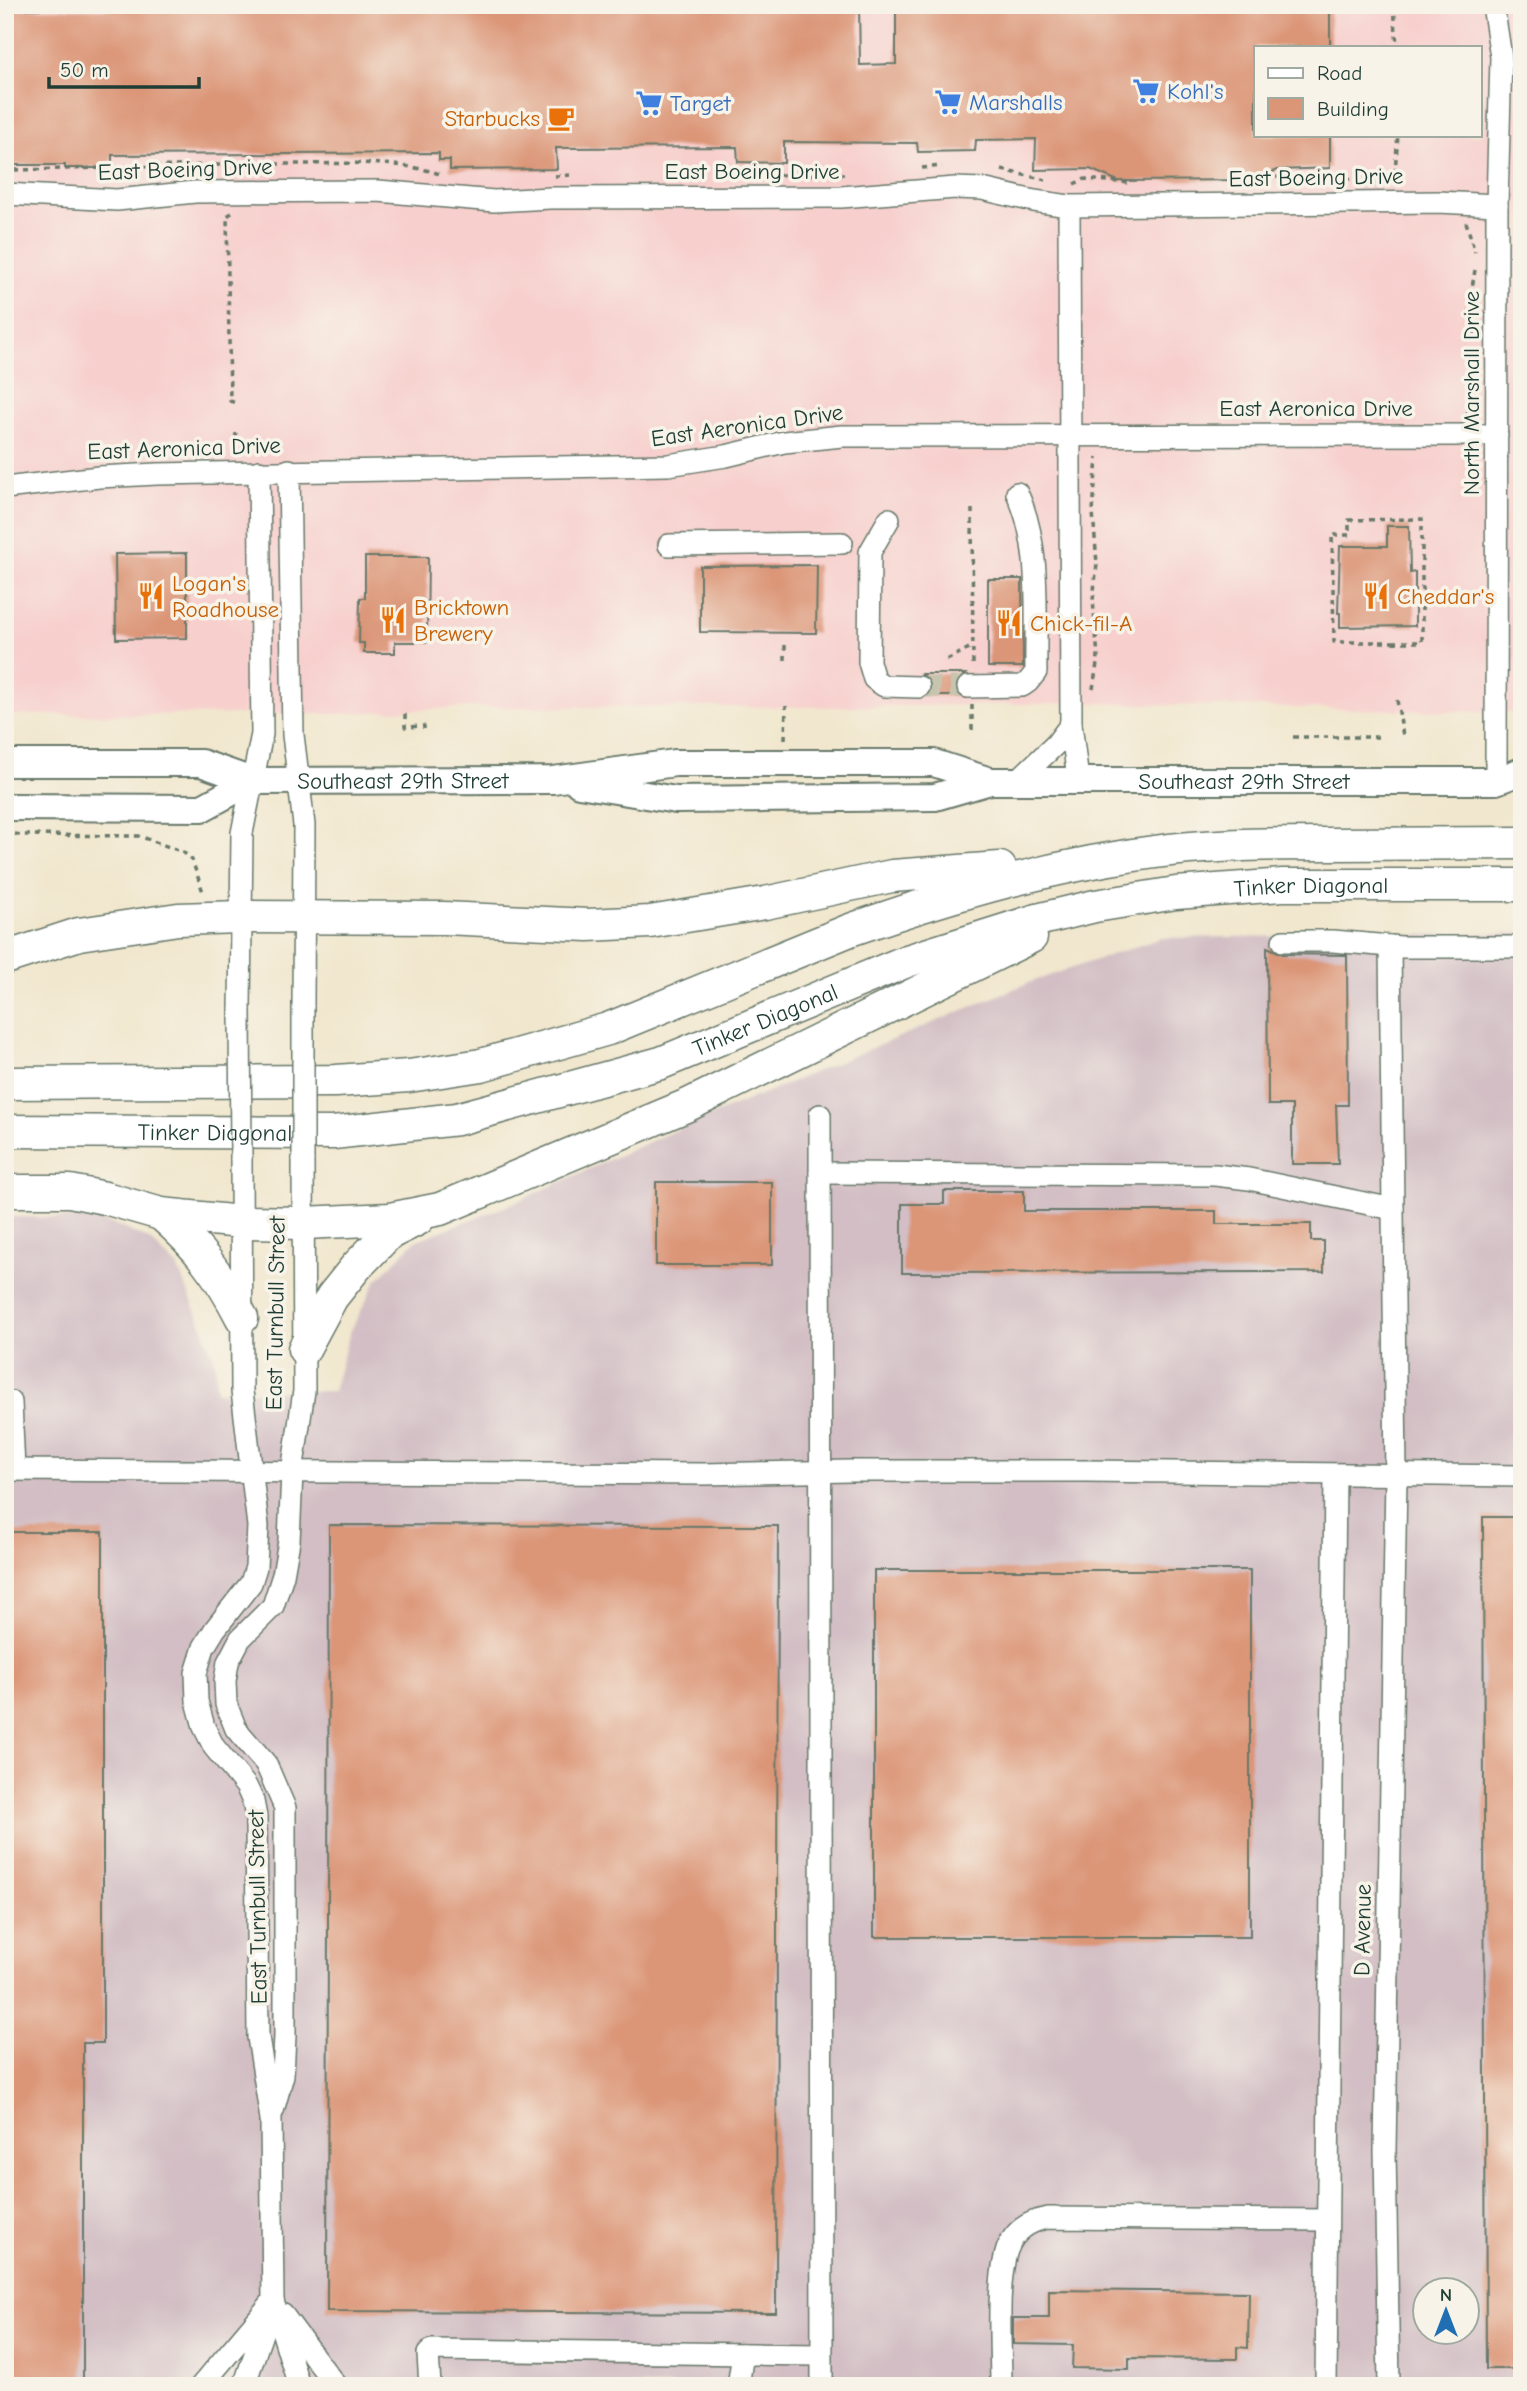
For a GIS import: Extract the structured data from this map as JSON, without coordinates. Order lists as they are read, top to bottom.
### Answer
{
  "streets": {
    "highway": ["Tinker Diagonal"],
    "main road": ["Southeast 29th Street"],
    "street": [
      "East Boeing Drive",
      "North Marshall Drive",
      "East Aeronica Drive",
      "East Turnbull Street",
      "D Avenue"
    ]
  },
  "crossings": [
    ["East Boeing Drive", "North Marshall Drive"],
    ["North Marshall Drive", "East Aeronica Drive"],
    ["North Marshall Drive", "Southeast 29th Street"],
    ["East Aeronica Drive", "East Turnbull Street"],
    ["Southeast 29th Street", "East Turnbull Street"]
  ],
  "places": {
    "supermarket": ["Kohl's", "Marshalls", "Target"],
    "cafe": ["Starbucks"],
    "restaurant": [
      "Logan's Roadhouse",
      "Cheddar's",
      "Bricktown Brewery",
      "Chick-fil-A"
    ]
  },
  "legend": ["Road", "Building"],
  "scale_bar": "50 m",
  "north": "top"
}
